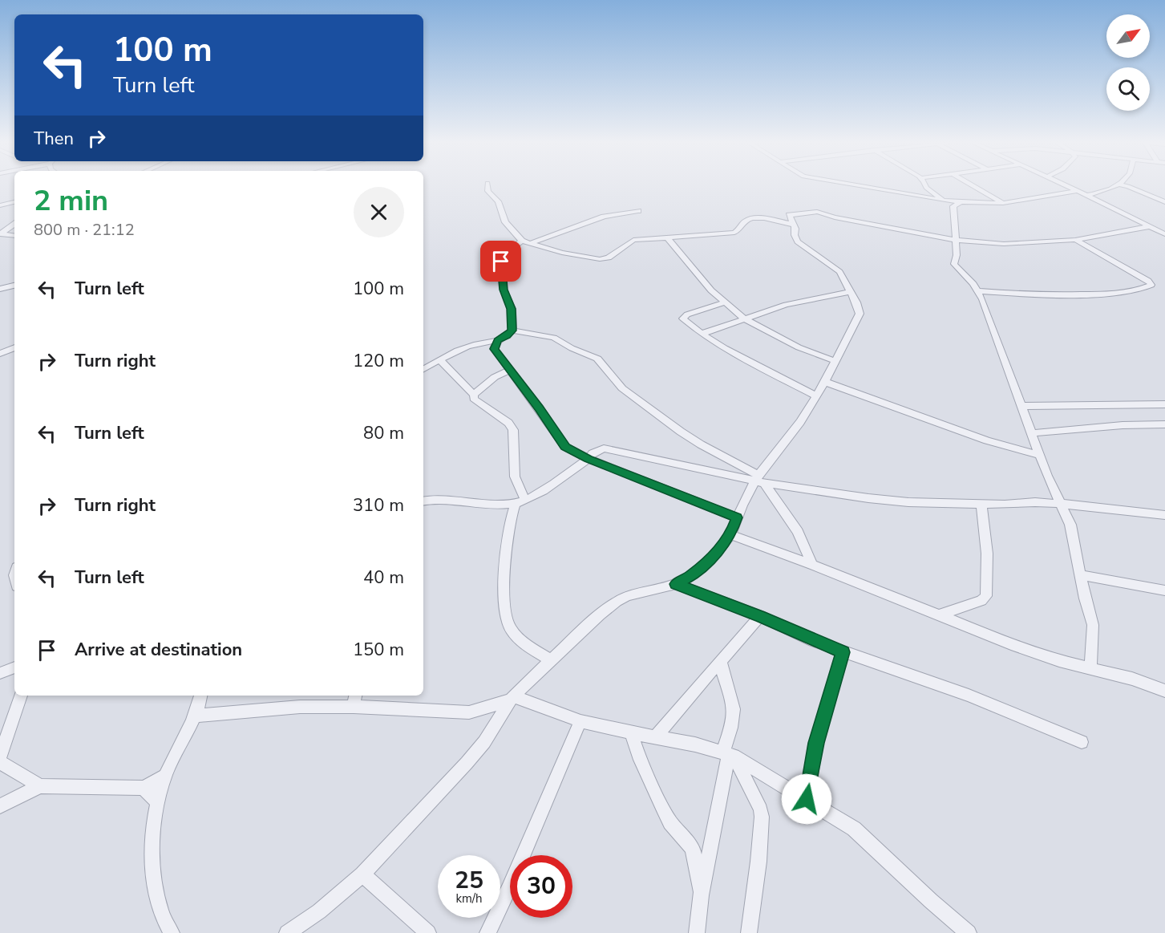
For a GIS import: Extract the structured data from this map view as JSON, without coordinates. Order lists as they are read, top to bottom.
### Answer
{
  "north": "top right",
  "page": {
    "turn": ["100 m", "Turn left"],
    "then": "Then",
    "heading": ["2 min", "800 m · 21:12"],
    "list": [
      {
        "name": "Turn left",
        "value": "100 m"
      },
      {
        "name": "Turn right",
        "value": "120 m"
      },
      {
        "name": "Turn left",
        "value": "80 m"
      },
      {
        "name": "Turn right",
        "value": "310 m"
      },
      {
        "name": "Turn left",
        "value": "40 m"
      },
      {
        "name": "Arrive at destination",
        "value": "150 m"
      }
    ],
    "speed": "25 km/h",
    "limit": "30"
  }
}
